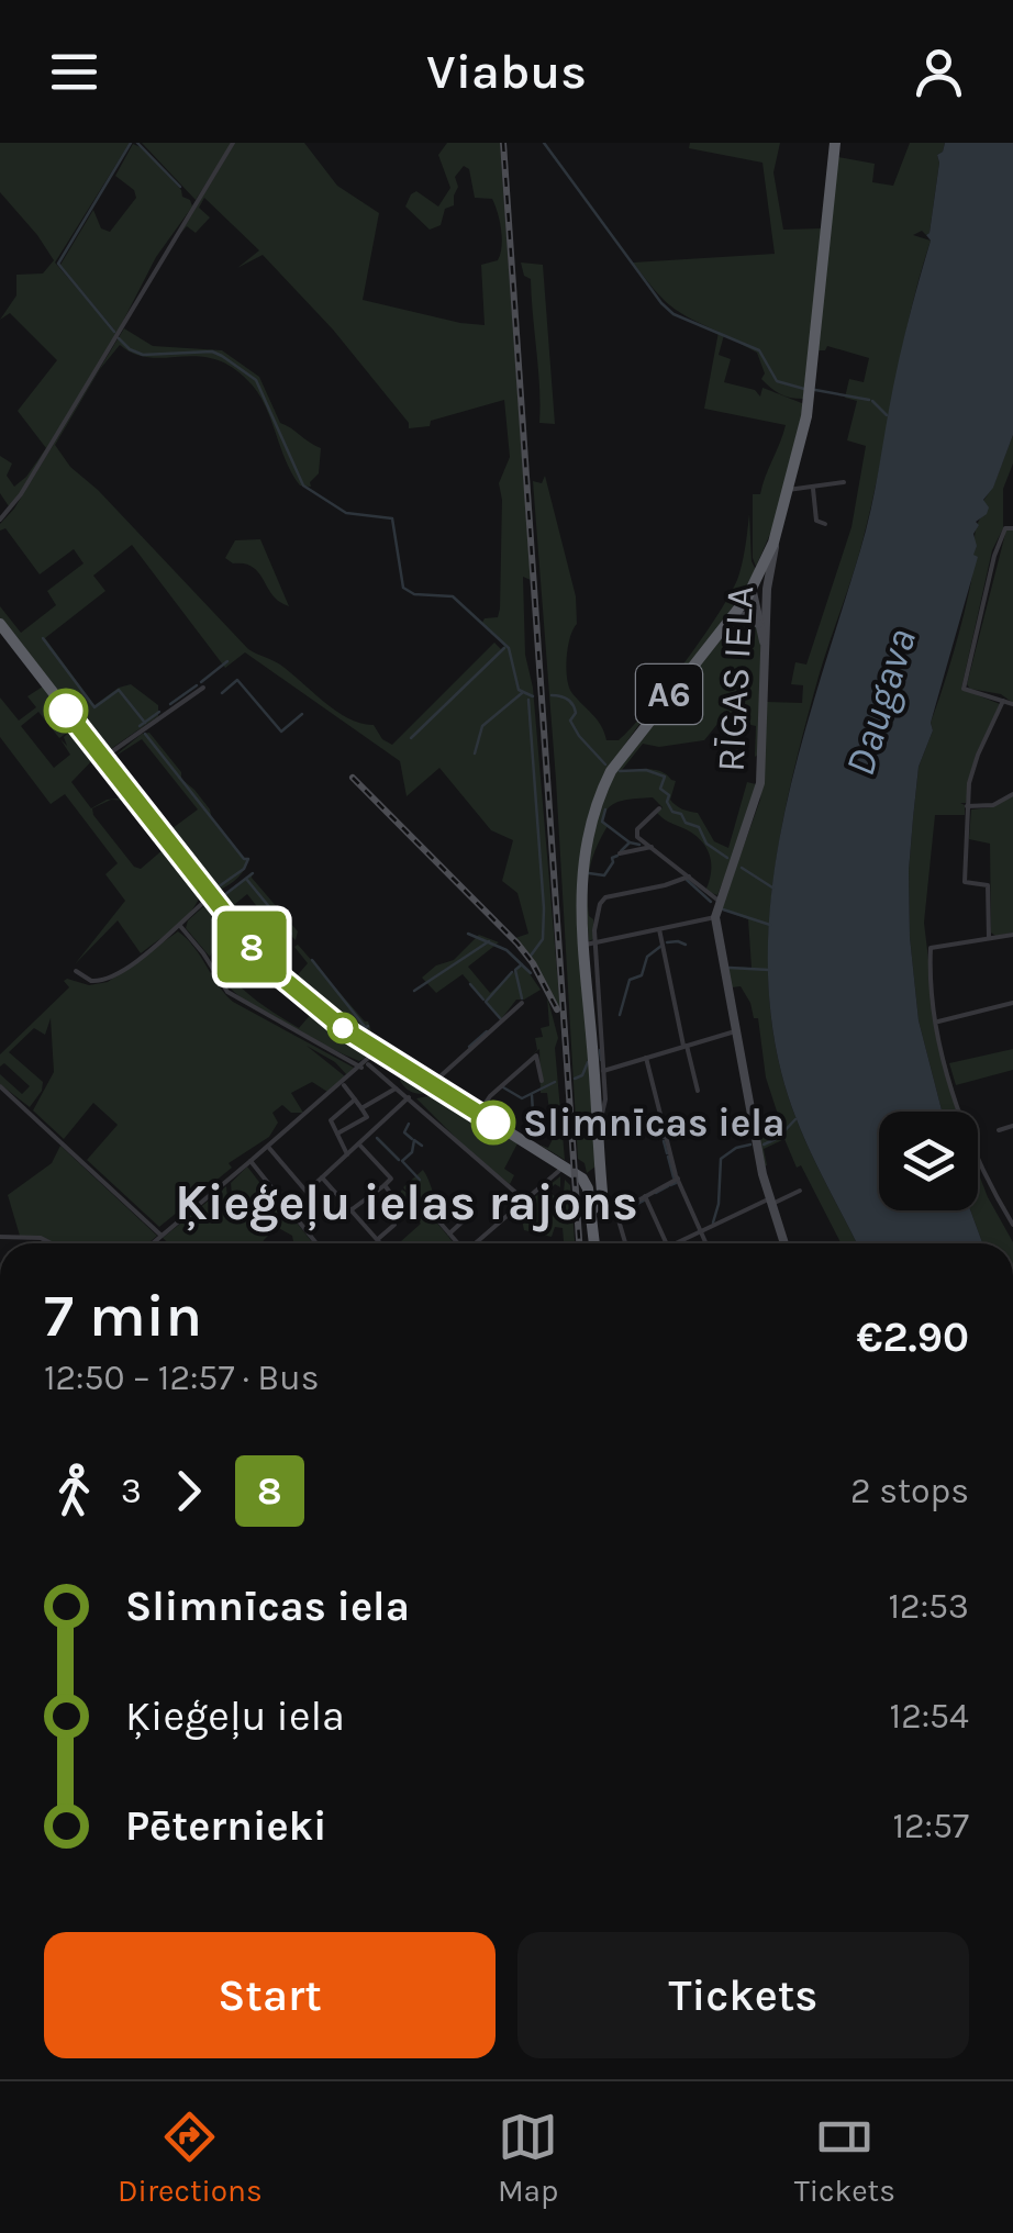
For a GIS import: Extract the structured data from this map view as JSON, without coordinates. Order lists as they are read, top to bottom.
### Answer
{
  "streets": {
    "highway": ["RĪGAS IELA", "A6"]
  },
  "crossings": [
    ["RĪGAS IELA", "A6"]
  ],
  "districts": ["Ķieģeļu ielas rajons"],
  "water": ["Daugava"],
  "places": ["Slimnīcas iela"],
  "lines": ["bus line 8"],
  "page": {
    "header": "Viabus",
    "on_map": "8",
    "heading": ["7 min", "12:50 – 12:57 · Bus", "€2.90"],
    "legs": ["3", "8", "2 stops"],
    "list": [
      {
        "name": "Slimnīcas iela",
        "value": "12:53"
      },
      {
        "name": "Ķieģeļu iela",
        "value": "12:54"
      },
      {
        "name": "Pēternieki",
        "value": "12:57"
      }
    ],
    "buttons": ["Start", "Tickets"],
    "tabs": ["Directions", "Map", "Tickets"]
  }
}
